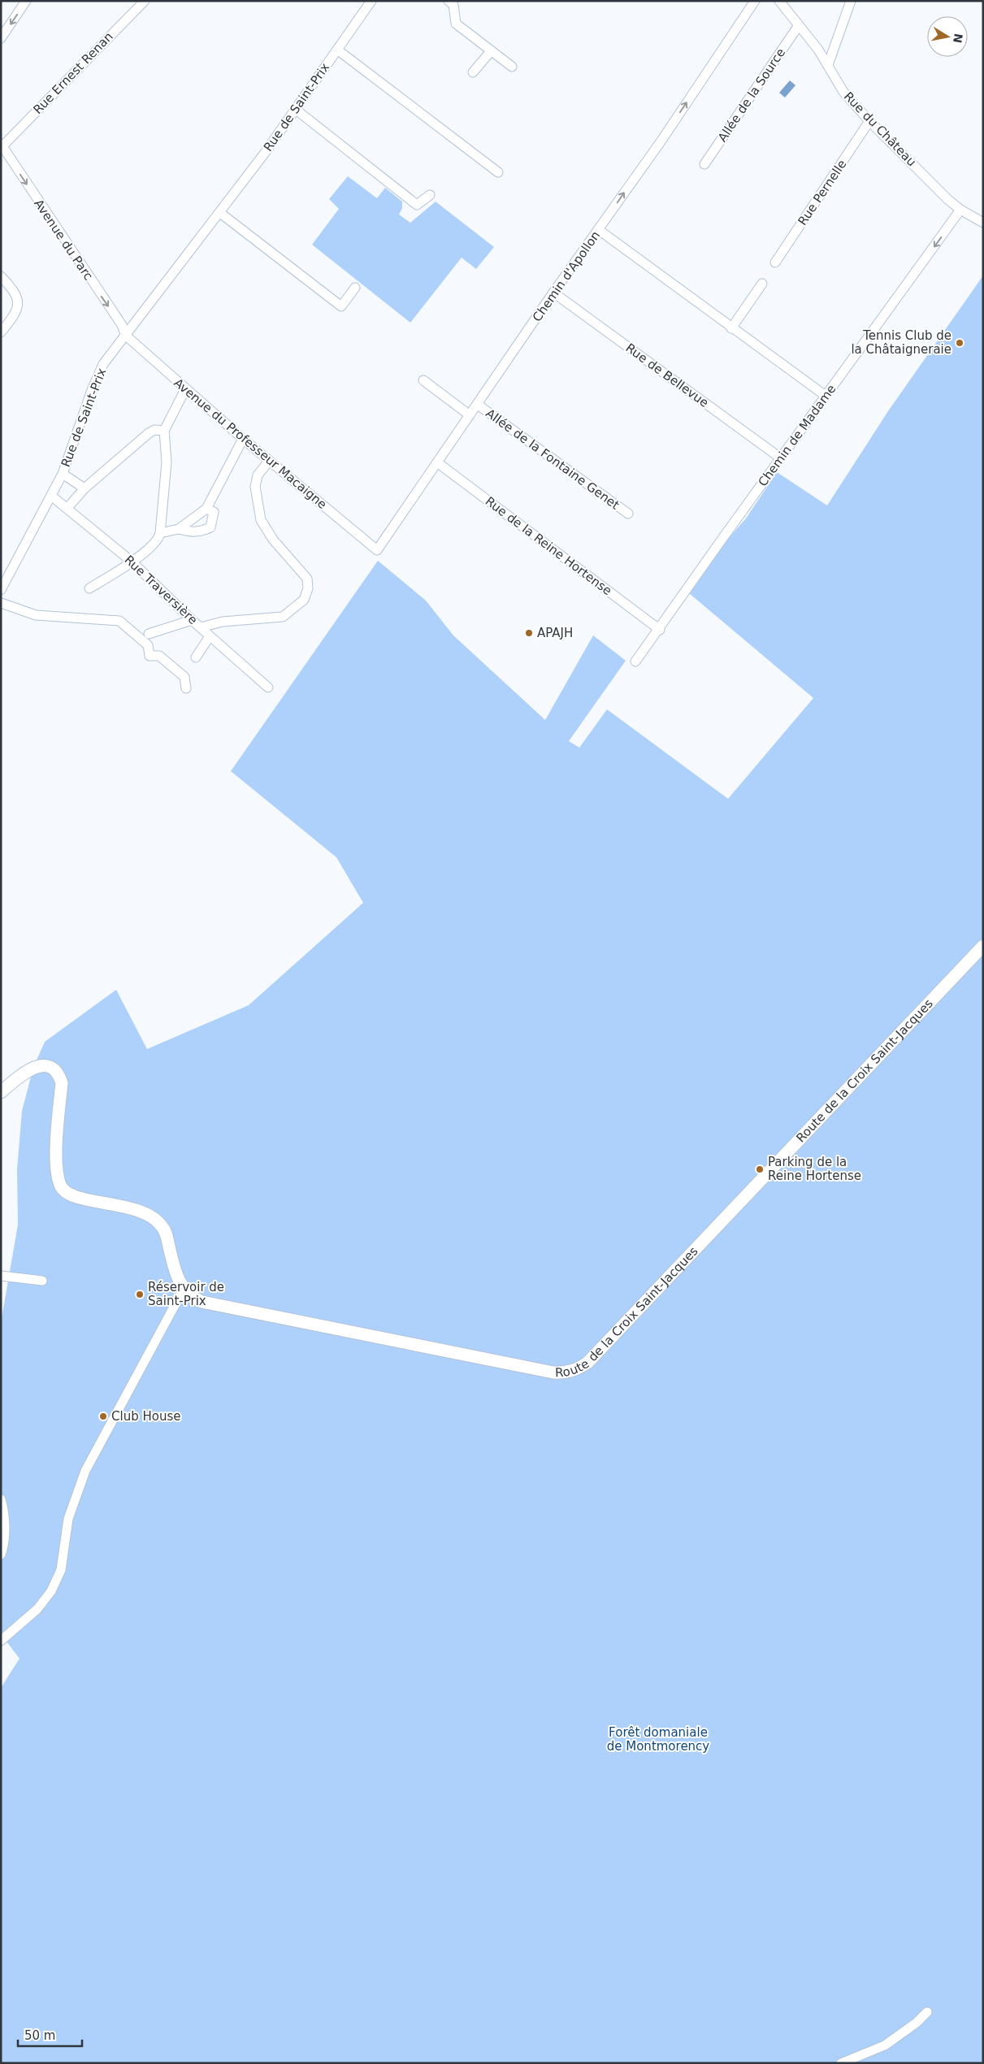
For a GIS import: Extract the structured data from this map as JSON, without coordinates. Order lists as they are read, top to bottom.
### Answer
{
  "streets": {
    "street": [
      "Rue Ernest Renan",
      "Allée de la Source",
      "Rue de Saint-Prix",
      "Rue du Château",
      "Rue Pernelle",
      "Avenue du Parc",
      "Chemin d'Apollon",
      "Rue de Bellevue",
      "Chemin de Madame",
      "Avenue du Professeur Macaigne",
      "Allée de la Fontaine Genet",
      "Rue de la Reine Hortense",
      "Rue Traversière",
      "Route de la Croix Saint-Jacques"
    ]
  },
  "crossings": [
    ["Rue Ernest Renan", "Avenue du Parc"],
    ["Allée de la Source", "Rue du Château"],
    ["Rue de Saint-Prix", "Avenue du Parc"],
    ["Rue de Saint-Prix", "Avenue du Professeur Macaigne"],
    ["Rue de Saint-Prix", "Rue Traversière"],
    ["Rue du Château", "Rue Pernelle"],
    ["Rue du Château", "Chemin de Madame"],
    ["Avenue du Parc", "Avenue du Professeur Macaigne"],
    ["Chemin d'Apollon", "Rue de Bellevue"],
    ["Chemin d'Apollon", "Avenue du Professeur Macaigne"],
    ["Chemin d'Apollon", "Allée de la Fontaine Genet"],
    ["Chemin d'Apollon", "Rue de la Reine Hortense"],
    ["Rue de Bellevue", "Chemin de Madame"],
    ["Chemin de Madame", "Rue de la Reine Hortense"]
  ],
  "one_way": ["Avenue du Parc", "Chemin d'Apollon", "Chemin de Madame"],
  "parks": ["Forêt domaniale de Montmorency"],
  "places": [
    "Tennis Club de la Châtaigneraie",
    "APAJH",
    "Parking de la Reine Hortense",
    "Réservoir de Saint-Prix",
    "Club House"
  ],
  "scale_bar": "50 m",
  "north": "right"
}
